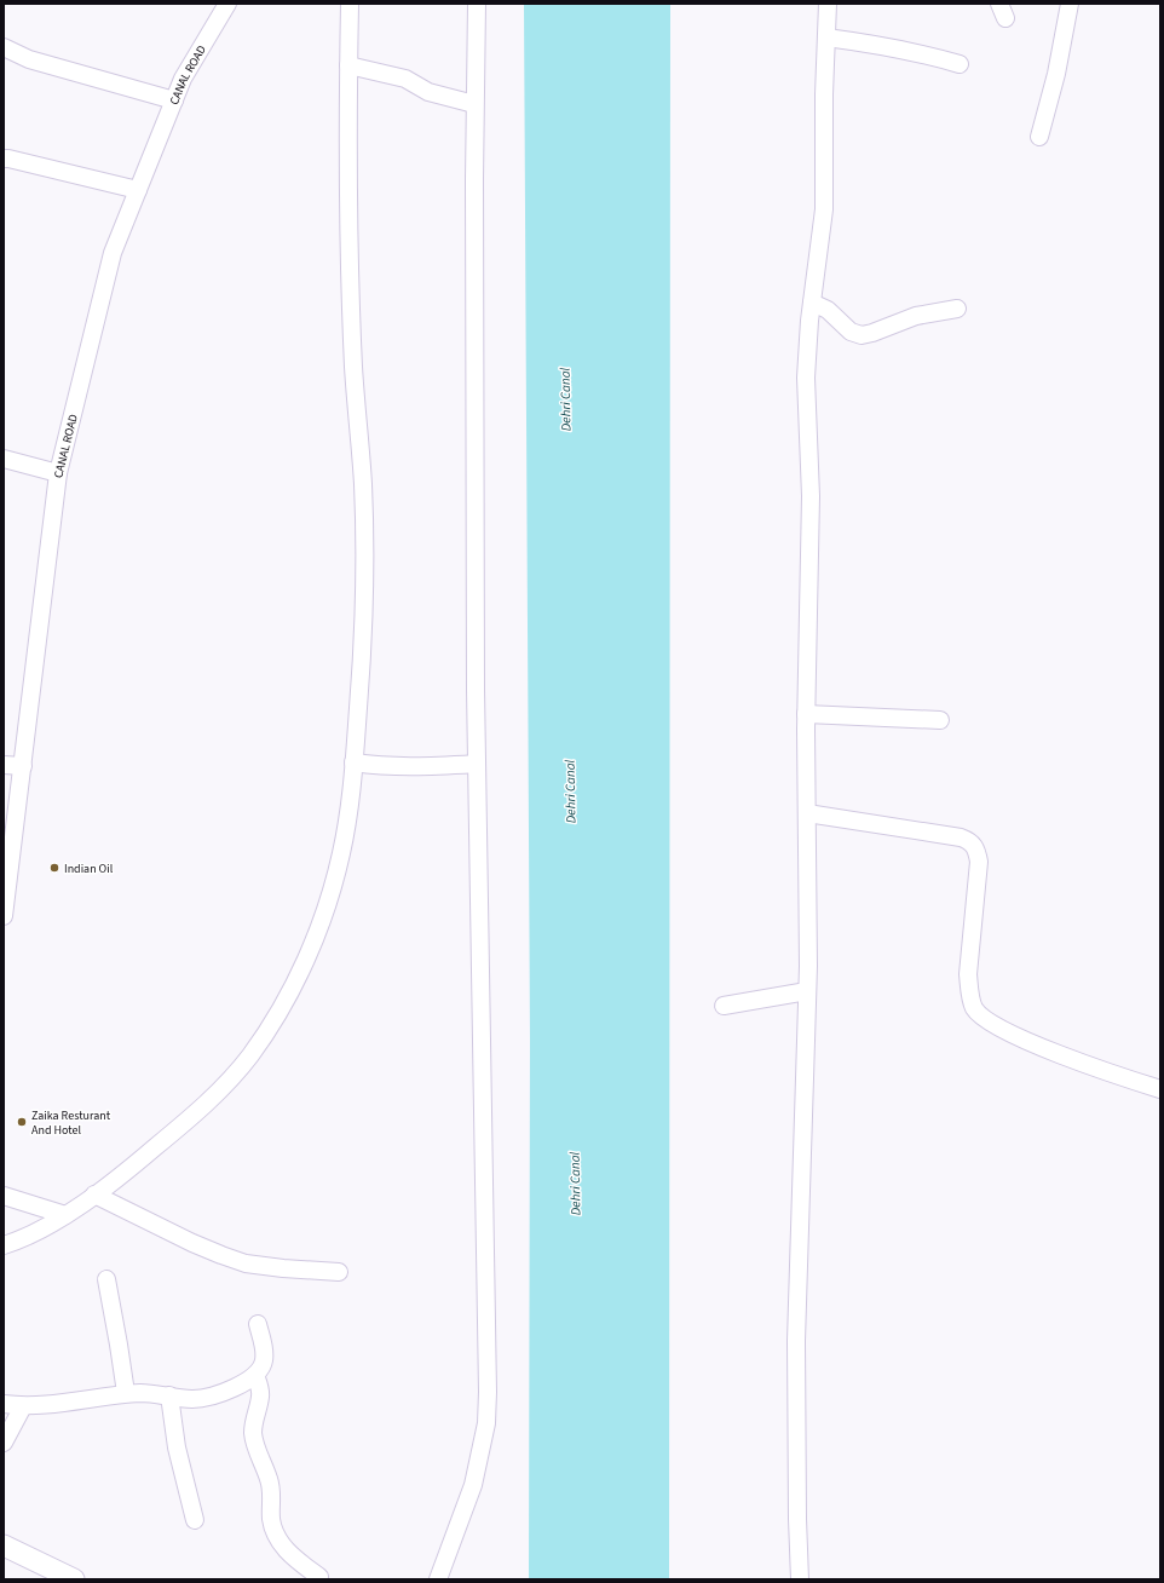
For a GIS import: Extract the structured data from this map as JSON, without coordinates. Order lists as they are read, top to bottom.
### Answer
{
  "streets": {
    "street": ["CANAL ROAD"]
  },
  "water": ["Dehri Canal"],
  "places": ["Indian Oil", "Zaika Resturant And Hotel"]
}
